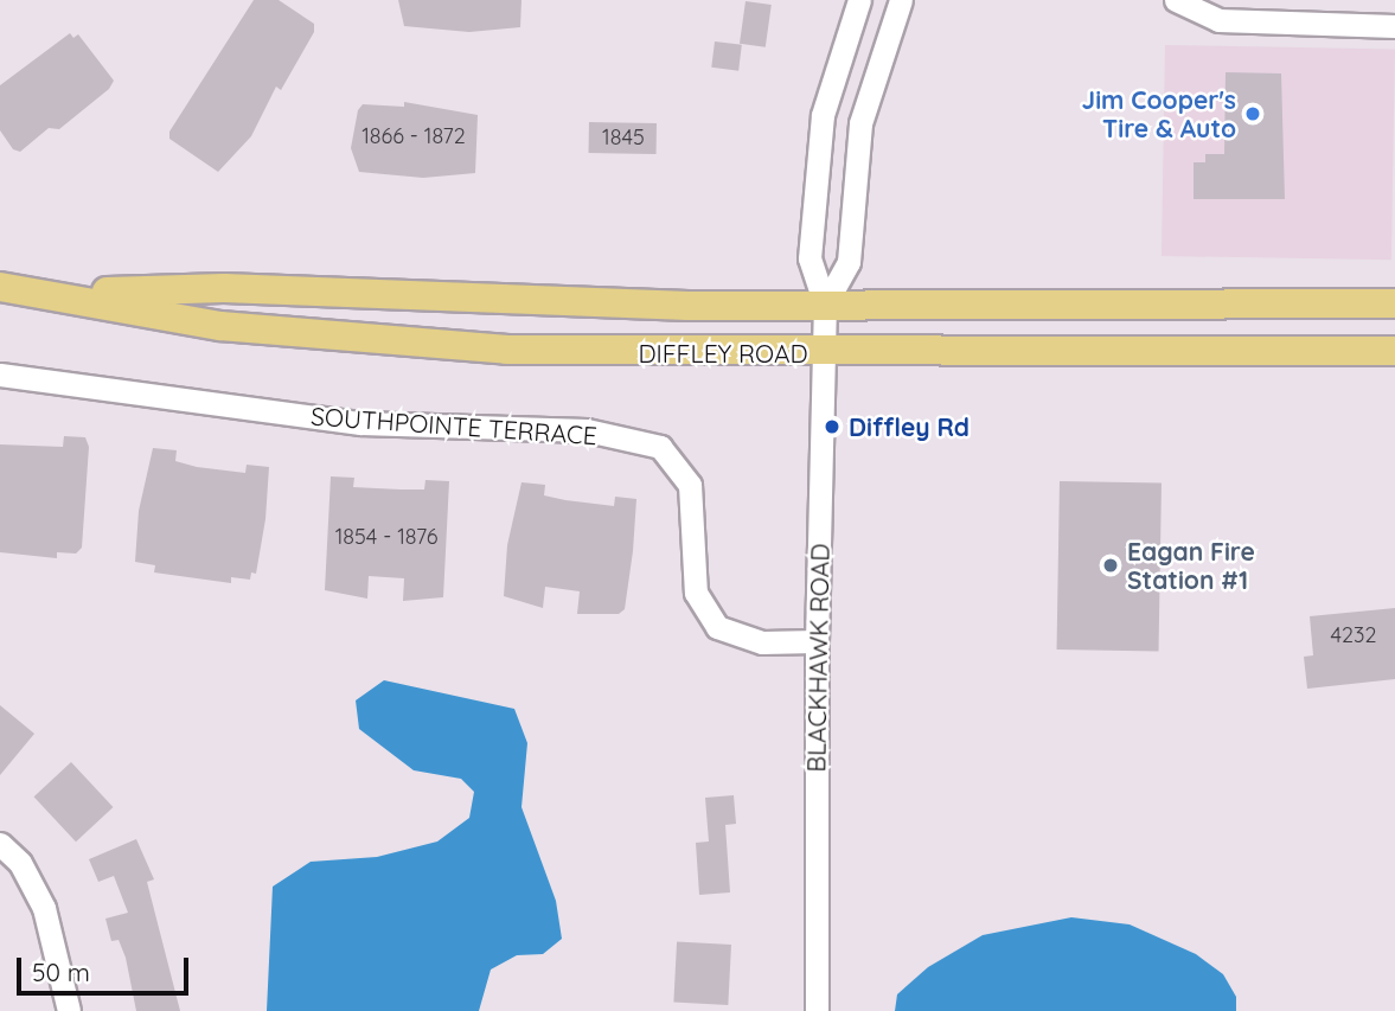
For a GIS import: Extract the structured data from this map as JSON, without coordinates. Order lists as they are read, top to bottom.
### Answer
{
  "streets": {
    "main road": ["DIFFLEY ROAD"],
    "street": ["SOUTHPOINTE TERRACE", "BLACKHAWK ROAD"]
  },
  "crossings": [
    ["DIFFLEY ROAD", "BLACKHAWK ROAD"],
    ["SOUTHPOINTE TERRACE", "BLACKHAWK ROAD"]
  ],
  "places": ["Jim Cooper's Tire & Auto", "Diffley Rd", "Eagan Fire Station #1"],
  "house_numbers": [
    "1866 - 1872",
    "1845",
    "1854 - 1876",
    "4232"
  ],
  "scale_bar": "50 m"
}
